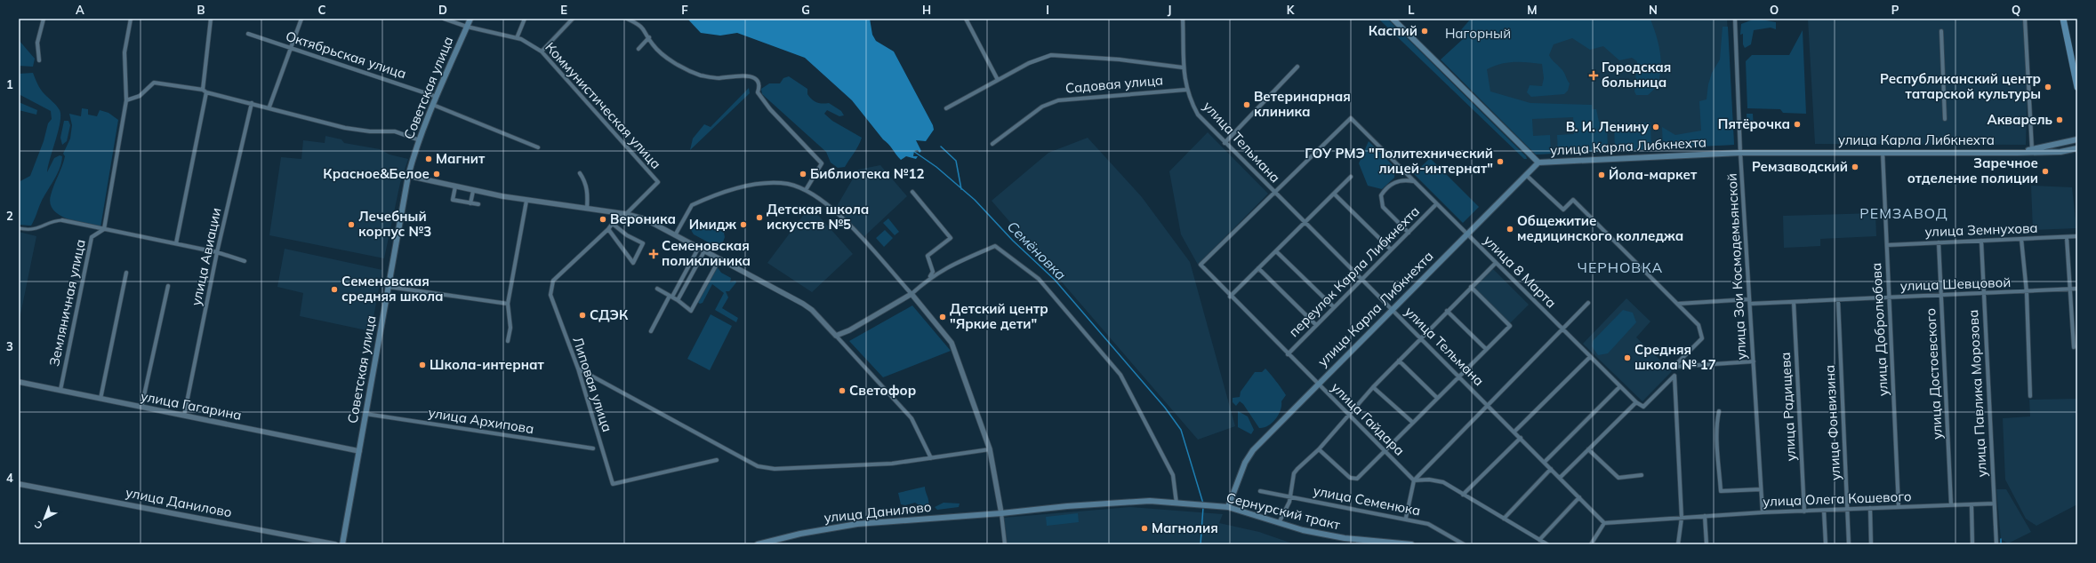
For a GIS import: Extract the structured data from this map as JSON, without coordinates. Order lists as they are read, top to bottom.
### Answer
{
  "streets": {
    "main road": [
      "Советская улица",
      "улица Карла Либкнехта",
      "улица Данилово",
      "Сернурский тракт"
    ],
    "street": [
      "Октябрьская улица",
      "Садовая улица",
      "Коммунистическая улица",
      "улица Тельмана",
      "улица Земнухова",
      "улица Авиации",
      "улица Зои Космодемьянской",
      "переулок Карла Либкнехта",
      "улица 8 Марта",
      "улица Шевцовой",
      "Земляничная улица",
      "улица Добролюбова",
      "улица Достоевского",
      "Липовая улица",
      "улица Павлика Морозова",
      "улица Гагарина",
      "улица Радищева",
      "улица Гайдара",
      "улица Архипова",
      "улица Фонвизина",
      "улица Олега Кошевого",
      "улица Семенюка"
    ]
  },
  "crossings": [
    ["Октябрьская улица", "Советская улица"],
    ["Садовая улица", "улица Тельмана"],
    ["Советская улица", "Коммунистическая улица"],
    ["Советская улица", "улица Гагарина"],
    ["Советская улица", "улица Архипова"],
    ["улица Карла Либкнехта", "улица Тельмана"],
    ["улица Карла Либкнехта", "улица Зои Космодемьянской"],
    ["улица Карла Либкнехта", "улица 8 Марта"],
    ["улица Карла Либкнехта", "улица Добролюбова"],
    ["улица Карла Либкнехта", "улица Гайдара"],
    ["улица Карла Либкнехта", "Сернурский тракт"],
    ["улица Тельмана", "переулок Карла Либкнехта"],
    ["улица Тельмана", "улица 8 Марта"],
    ["улица Тельмана", "улица Гайдара"],
    ["улица Тельмана", "улица Олега Кошевого"],
    ["улица Земнухова", "улица Добролюбова"],
    ["улица Земнухова", "улица Достоевского"],
    ["улица Земнухова", "улица Павлика Морозова"],
    ["улица Авиации", "улица Гагарина"],
    ["улица Зои Космодемьянской", "улица Шевцовой"],
    ["улица Зои Космодемьянской", "улица Олега Кошевого"],
    ["переулок Карла Либкнехта", "улица 8 Марта"],
    ["переулок Карла Либкнехта", "улица Гайдара"],
    ["улица 8 Марта", "улица Гайдара"],
    ["улица Шевцовой", "улица Добролюбова"],
    ["улица Шевцовой", "улица Достоевского"],
    ["улица Шевцовой", "улица Павлика Морозова"],
    ["улица Шевцовой", "улица Радищева"],
    ["улица Шевцовой", "улица Фонвизина"],
    ["Земляничная улица", "улица Гагарина"],
    ["улица Добролюбова", "улица Олега Кошевого"],
    ["улица Достоевского", "улица Олега Кошевого"],
    ["улица Павлика Морозова", "улица Олега Кошевого"],
    ["улица Радищева", "улица Олега Кошевого"],
    ["улица Фонвизина", "улица Олега Кошевого"],
    ["улица Данилово", "Сернурский тракт"]
  ],
  "districts": ["РЕМЗАВОД", "ЧЕРНОВКА"],
  "water": ["Семёновка"],
  "parks": ["Нагорный"],
  "places": {
    "other": [
      "Каспий",
      "Республиканский центр татарской культуры",
      "Ветеринарная клиника",
      "Акварель",
      "Пятёрочка",
      "В. И. Ленину",
      "Магнит",
      "ГОУ РМЭ \"Политехнический лицей-интернат\"",
      "Ремзаводский",
      "Заречное отделение полиции",
      "Красное&Белое",
      "Библиотека №12",
      "Йола-маркет",
      "Детская школа искусств №5",
      "Вероника",
      "Лечебный корпус №3",
      "Имидж",
      "Общежитие медицинского колледжа",
      "Семеновская средняя школа",
      "СДЭК",
      "Детский центр \"Яркие дети\"",
      "Средняя школа № 17",
      "Школа-интернат",
      "Светофор",
      "Магнолия"
    ],
    "health": ["Городская больница", "Семеновская поликлиника"]
  },
  "north": "bottom left",
  "grid": {
    "columns": [
      "A",
      "B",
      "C",
      "D",
      "E",
      "F",
      "G",
      "H",
      "I",
      "J",
      "K",
      "L",
      "M",
      "N",
      "O",
      "P",
      "Q"
    ],
    "rows": [
      "1",
      "2",
      "3",
      "4"
    ]
  }
}
